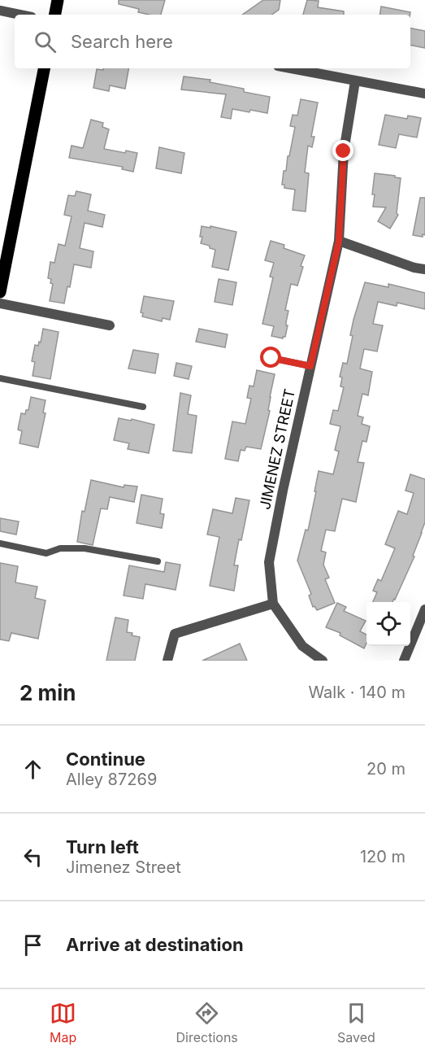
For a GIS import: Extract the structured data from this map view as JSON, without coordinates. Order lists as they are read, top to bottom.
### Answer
{
  "streets": {
    "street": ["JIMENEZ STREET"]
  },
  "page": {
    "search": "Search here",
    "heading": ["2 min", "Walk · 140 m"],
    "list": [
      ["Continue", "Alley 87269", "20 m"],
      ["Turn left", "Jimenez Street", "120 m"],
      "Arrive at destination"
    ],
    "nav": ["Map", "Directions", "Saved"]
  }
}
